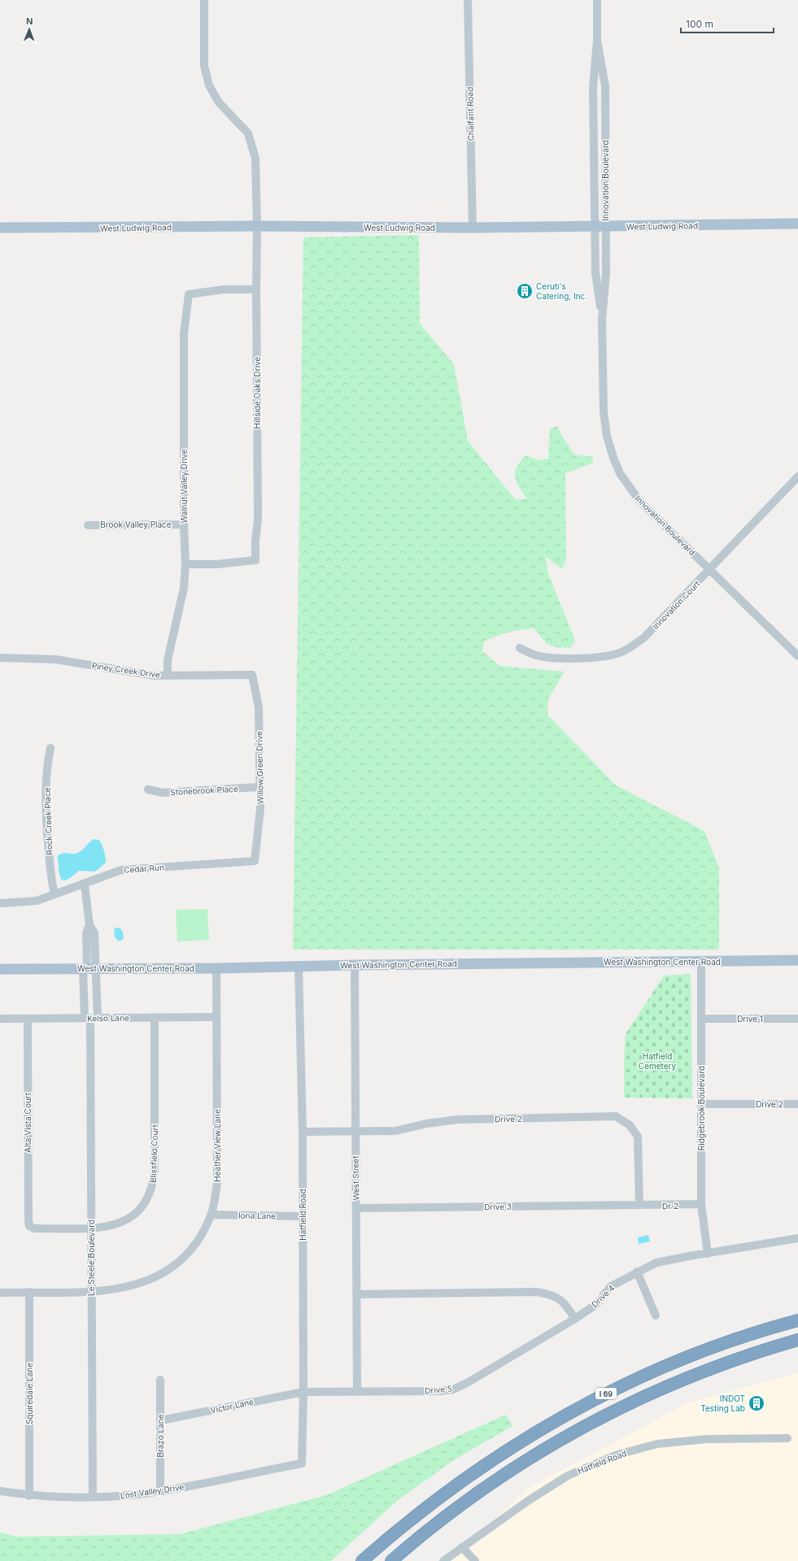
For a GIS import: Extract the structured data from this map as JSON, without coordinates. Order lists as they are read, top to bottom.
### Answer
{
  "streets": {
    "highway": ["I 69"],
    "main road": ["West Ludwig Road", "West Washington Center Road"],
    "street": [
      "Chalfant Road",
      "Innovation Boulevard",
      "Hillside Oaks Drive",
      "Walnut Valley Drive",
      "Brook Valley Place",
      "Innovation Court",
      "Piney Creek Drive",
      "Willow Green Drive",
      "Stonebrook Place",
      "Rock Creek Place",
      "Cedar Run",
      "Kelso Lane",
      "Drive 1",
      "Drive 2",
      "Ridgebrook Boulevard",
      "Alta Vista Court",
      "Heather View Lane",
      "Blissfield Court",
      "West Street",
      "Dr 2",
      "Drive 3",
      "Hatfield Road",
      "Iona Lane",
      "Le Steele Boulevard",
      "Drive 4",
      "Drive 5",
      "Squiredale Lane",
      "Victor Lane",
      "Brazo Lane",
      "Lost Valley Drive"
    ]
  },
  "crossings": [
    ["Chalfant Road", "West Ludwig Road"],
    ["Innovation Boulevard", "West Ludwig Road"],
    ["Innovation Boulevard", "Innovation Court"],
    ["West Ludwig Road", "Hillside Oaks Drive"],
    ["Hillside Oaks Drive", "Walnut Valley Drive"],
    ["Walnut Valley Drive", "Brook Valley Place"],
    ["Walnut Valley Drive", "Piney Creek Drive"],
    ["Piney Creek Drive", "Willow Green Drive"],
    ["Willow Green Drive", "Stonebrook Place"],
    ["Willow Green Drive", "Cedar Run"],
    ["Rock Creek Place", "Cedar Run"],
    ["West Washington Center Road", "Ridgebrook Boulevard"],
    ["West Washington Center Road", "Heather View Lane"],
    ["West Washington Center Road", "West Street"],
    ["West Washington Center Road", "Hatfield Road"],
    ["West Washington Center Road", "Le Steele Boulevard"],
    ["Kelso Lane", "Alta Vista Court"],
    ["Kelso Lane", "Heather View Lane"],
    ["Kelso Lane", "Blissfield Court"],
    ["Kelso Lane", "Le Steele Boulevard"],
    ["Drive 1", "Ridgebrook Boulevard"],
    ["Drive 2", "Ridgebrook Boulevard"],
    ["Drive 2", "West Street"],
    ["Drive 2", "Dr 2"],
    ["Drive 2", "Drive 3"],
    ["Drive 2", "Hatfield Road"],
    ["Ridgebrook Boulevard", "Dr 2"],
    ["Ridgebrook Boulevard", "Drive 4"],
    ["Alta Vista Court", "Blissfield Court"],
    ["Heather View Lane", "Iona Lane"],
    ["Heather View Lane", "Le Steele Boulevard"],
    ["Heather View Lane", "Squiredale Lane"],
    ["Blissfield Court", "Le Steele Boulevard"],
    ["West Street", "Drive 3"],
    ["West Street", "Drive 5"],
    ["Dr 2", "Drive 3"],
    ["Hatfield Road", "Iona Lane"],
    ["Hatfield Road", "Drive 5"],
    ["Hatfield Road", "Victor Lane"],
    ["Hatfield Road", "Lost Valley Drive"],
    ["Le Steele Boulevard", "Lost Valley Drive"],
    ["Drive 4", "Drive 5"],
    ["Drive 5", "Victor Lane"],
    ["Squiredale Lane", "Lost Valley Drive"],
    ["Victor Lane", "Brazo Lane"],
    ["Brazo Lane", "Lost Valley Drive"]
  ],
  "parks": ["Hatfield Cemetery"],
  "places": {
    "building": ["Ceruti's Catering, Inc.", "INDOT Testing Lab"]
  },
  "scale_bar": "100 m",
  "north": "top"
}
